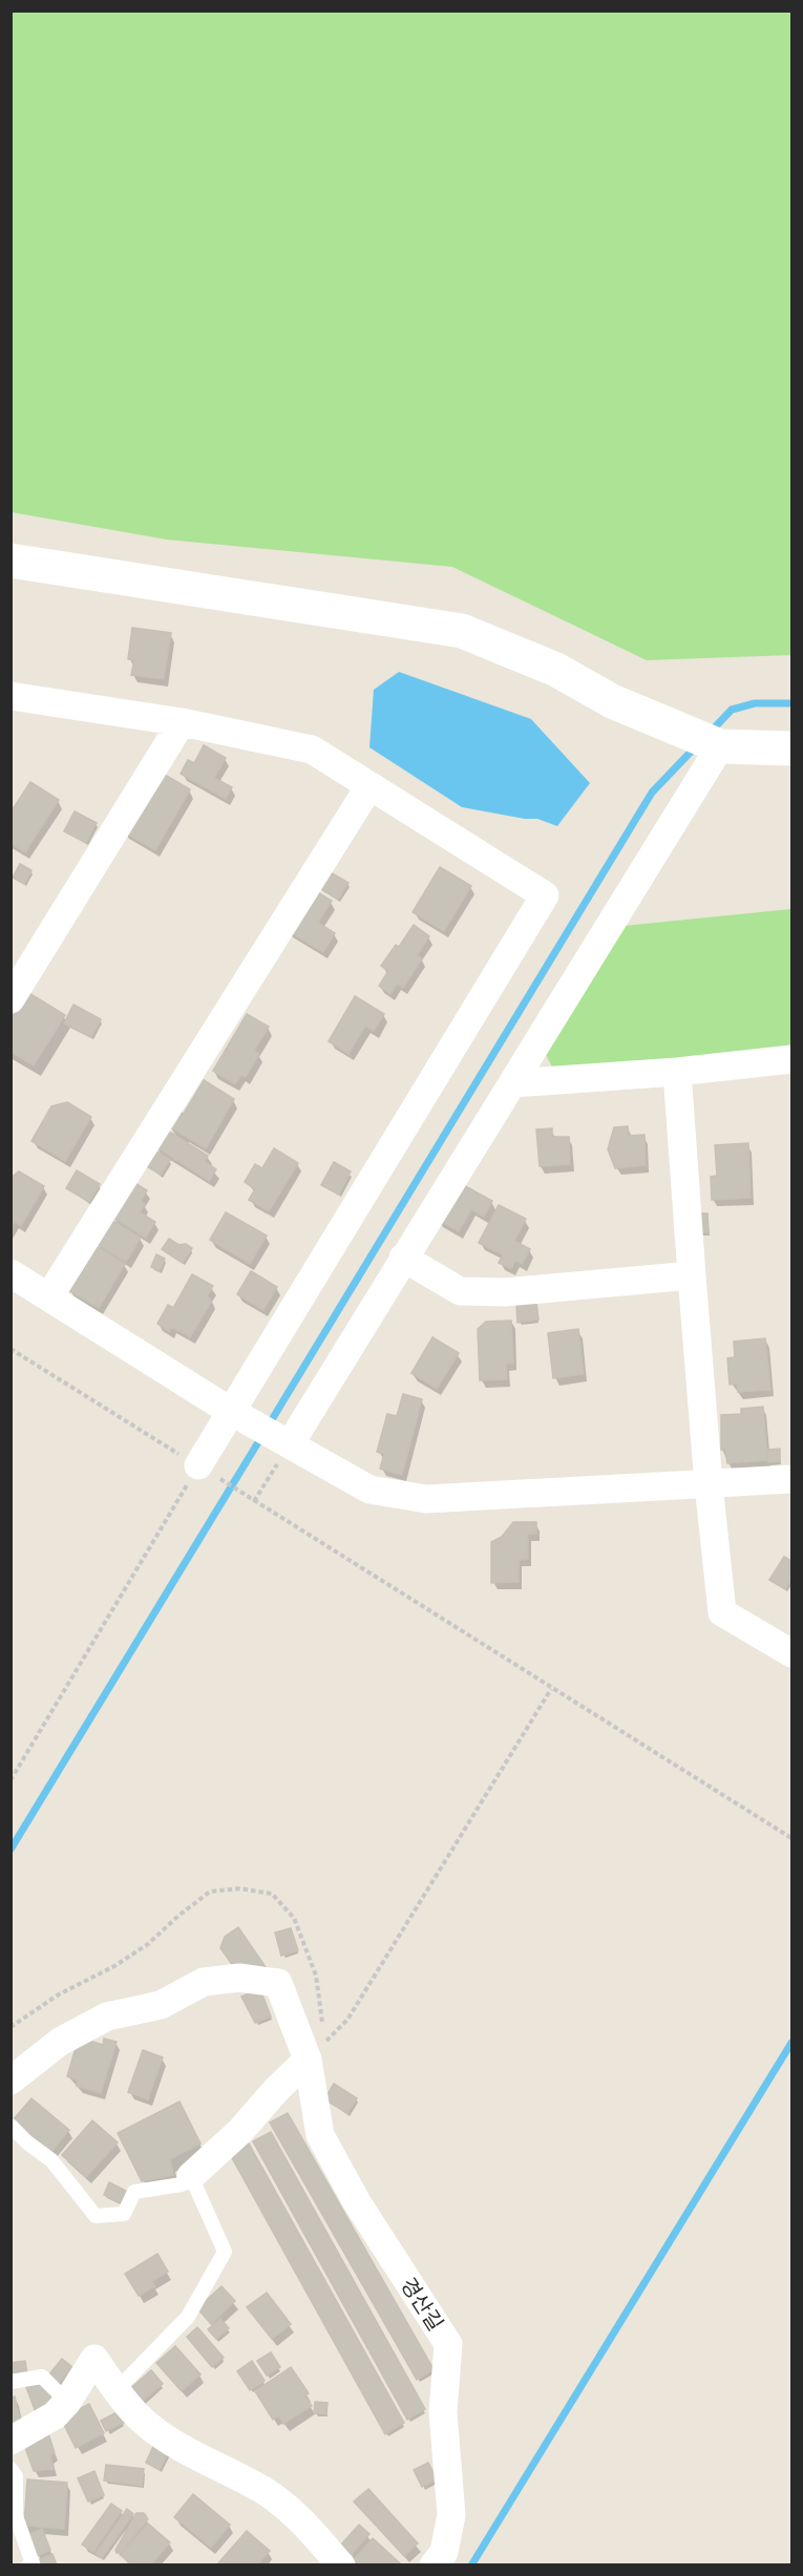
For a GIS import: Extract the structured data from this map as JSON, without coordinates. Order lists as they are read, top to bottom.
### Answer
{
  "streets": {
    "street": ["경산길"]
  }
}
